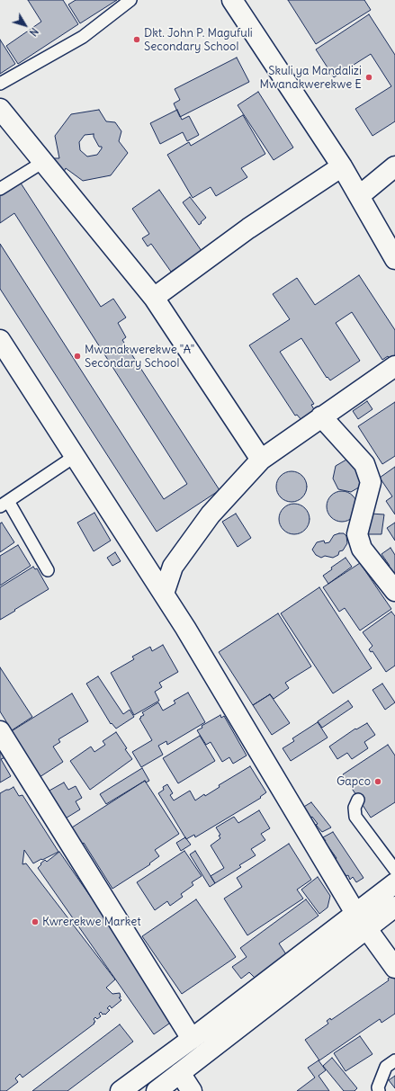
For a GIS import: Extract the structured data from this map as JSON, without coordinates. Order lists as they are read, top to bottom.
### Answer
{
  "places": [
    "Dkt. John P. Magufuli Secondary School",
    "Skuli ya Mandalizi Mwanakwerekwe E",
    "Mwanakwerekwe \"A\" Secondary School",
    "Gapco",
    "Kwrerekwe Market"
  ],
  "north": "bottom right"
}
